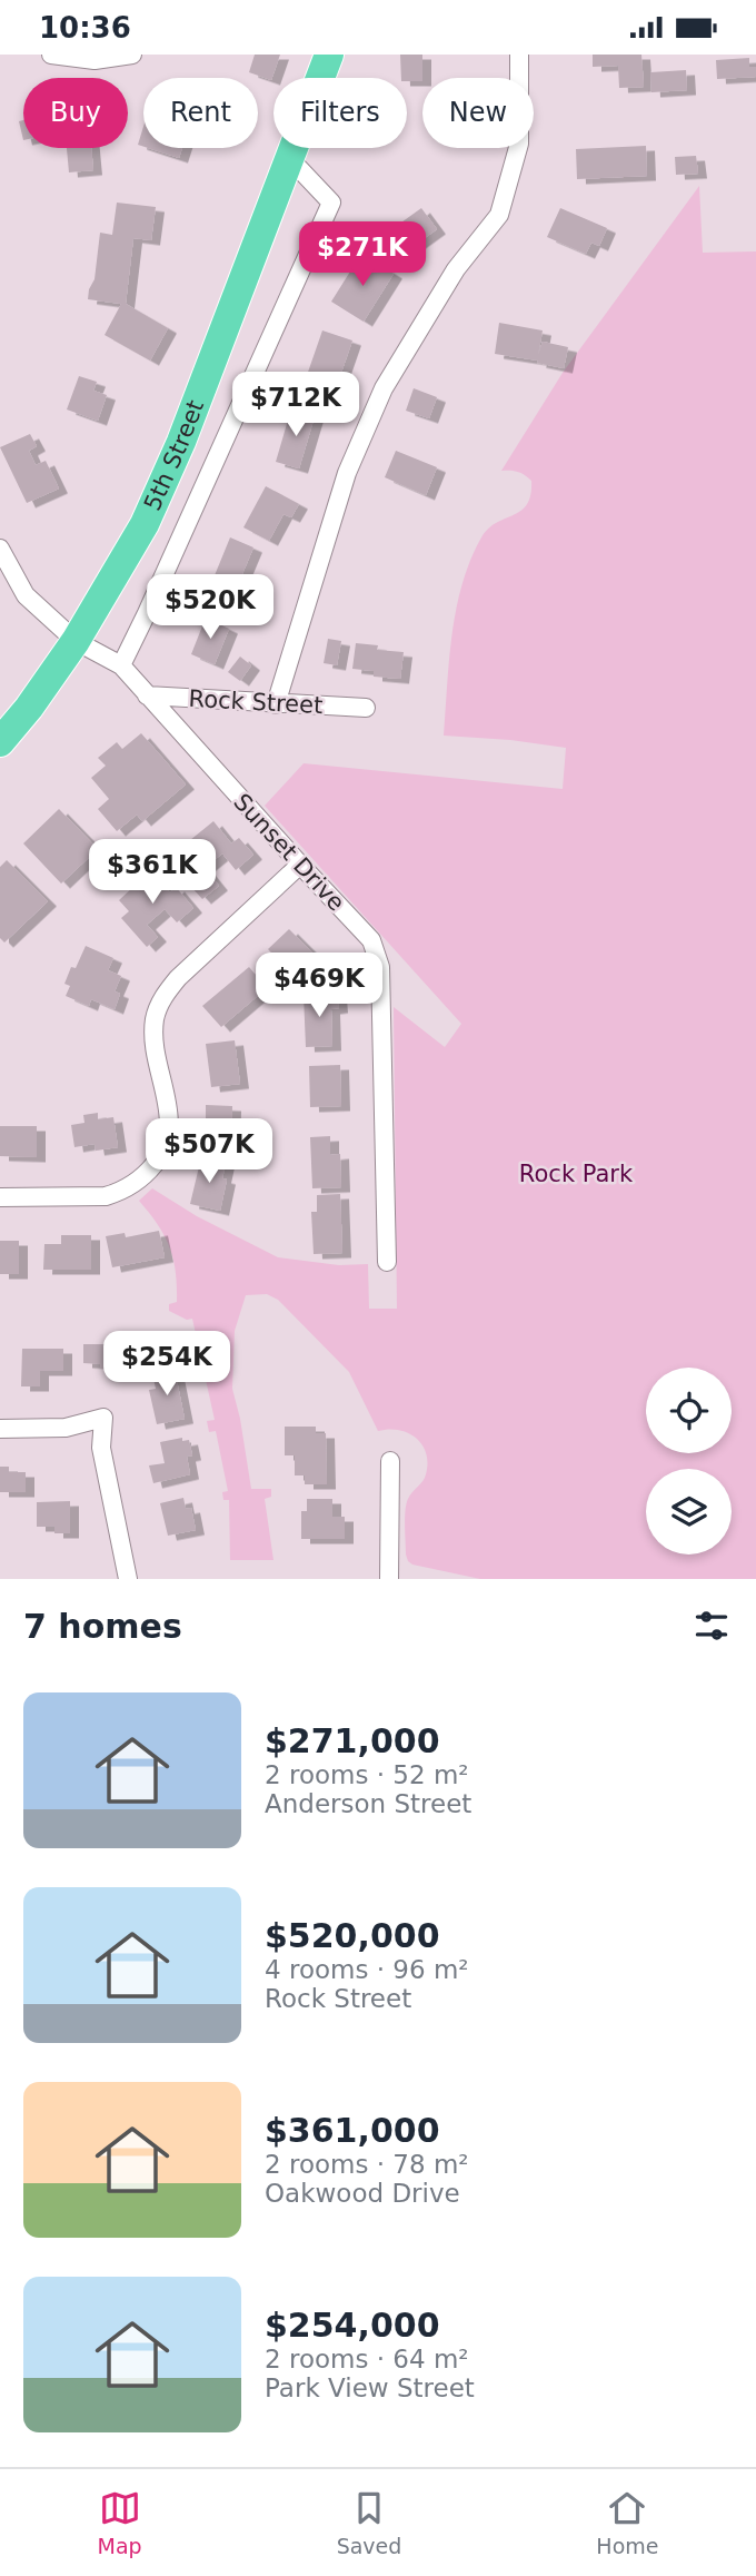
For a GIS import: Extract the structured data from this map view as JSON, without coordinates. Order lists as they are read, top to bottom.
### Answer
{
  "streets": {
    "main road": ["5th Street"],
    "street": ["Rock Street", "Sunset Drive"]
  },
  "crossings": [
    ["5th Street", "Sunset Drive"],
    ["Rock Street", "Sunset Drive"]
  ],
  "parks": ["Rock Park"],
  "page": {
    "status": "10:36",
    "chip": [
      "Buy",
      "Rent",
      "Filters",
      "New"
    ],
    "price": [
      "$271K",
      "$712K",
      "$520K",
      "$361K",
      "$469K",
      "$507K",
      "$254K"
    ],
    "heading": "7 homes",
    "list": [
      {
        "name": "$271,000",
        "note": "2 rooms · 52 m² · Anderson Street"
      },
      {
        "name": "$520,000",
        "note": "4 rooms · 96 m² · Rock Street"
      },
      {
        "name": "$361,000",
        "note": "2 rooms · 78 m² · Oakwood Drive"
      },
      {
        "name": "$254,000",
        "note": "2 rooms · 64 m² · Park View Street"
      }
    ],
    "tabs": ["Map", "Saved", "Home"]
  }
}
